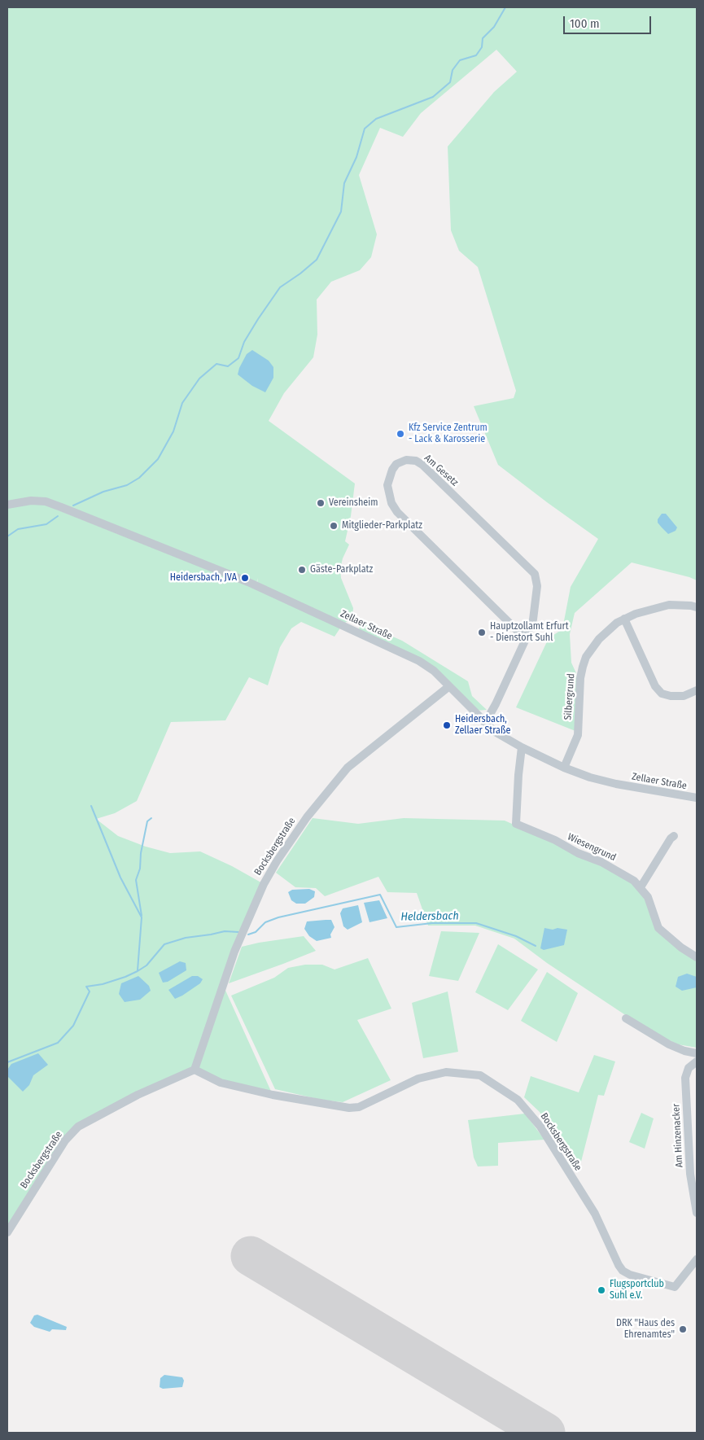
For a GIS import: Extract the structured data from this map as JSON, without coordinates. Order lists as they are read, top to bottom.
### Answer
{
  "streets": {
    "street": [
      "Am Gesetz",
      "Zellaer Straße",
      "Silbergrund",
      "Bocksbergstraße",
      "Wiesengrund",
      "Am Hinzenacker"
    ]
  },
  "crossings": [
    ["Am Gesetz", "Zellaer Straße"],
    ["Zellaer Straße", "Silbergrund"],
    ["Zellaer Straße", "Bocksbergstraße"],
    ["Zellaer Straße", "Wiesengrund"]
  ],
  "water": ["Heldersbach"],
  "places": [
    "Kfz Service Zentrum - Lack & Karosserie",
    "Vereinsheim",
    "Mitglieder-Parkplatz",
    "Gäste-Parkplatz",
    "Heidersbach, JVA",
    "Hauptzollamt Erfurt - Dienstort Suhl",
    "Heidersbach, Zellaer Straße",
    "Flugsportclub Suhl e.V.",
    "DRK \"Haus des Ehrenamtes\""
  ],
  "scale_bar": "100 m"
}
